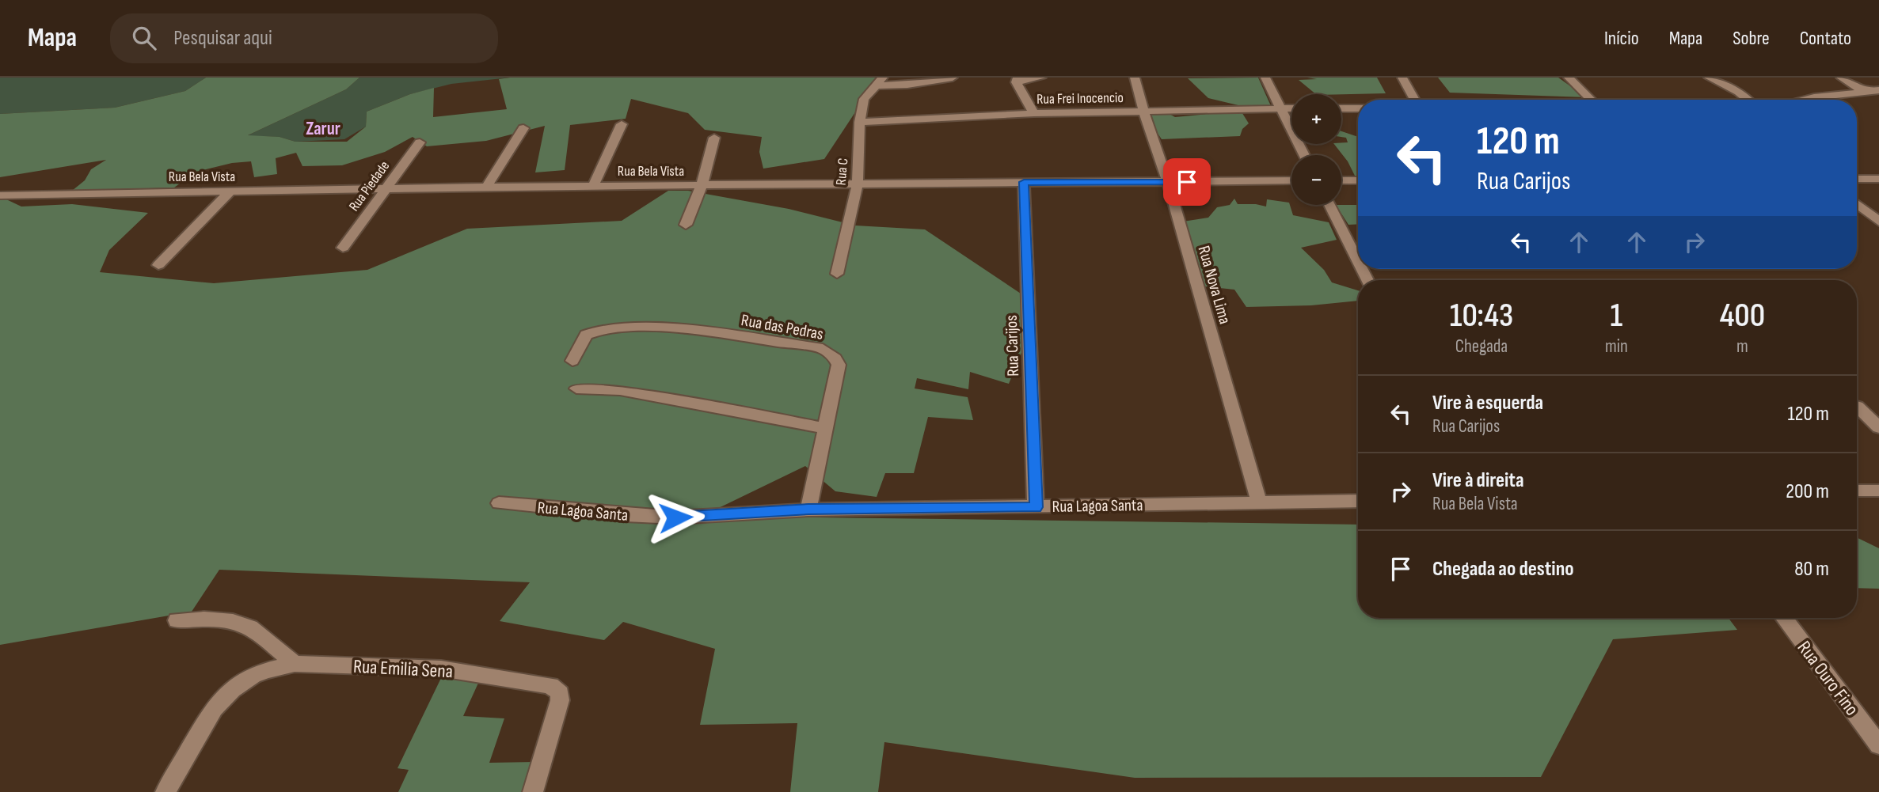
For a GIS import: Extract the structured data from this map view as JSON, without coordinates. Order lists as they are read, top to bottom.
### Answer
{
  "streets": {
    "street": [
      "Rua Frei Inocencio",
      "Rua Bela Vista",
      "Rua C",
      "Rua Piedade",
      "Rua Nova Lima",
      "Rua das Pedras",
      "Rua Carijos",
      "Rua Lagoa Santa",
      "Rua Emilia Sena",
      "Rua Ouro Fino"
    ]
  },
  "crossings": [
    ["Rua Frei Inocencio", "Rua C"],
    ["Rua Frei Inocencio", "Rua Nova Lima"],
    ["Rua Bela Vista", "Rua C"],
    ["Rua Bela Vista", "Rua Piedade"],
    ["Rua Bela Vista", "Rua Nova Lima"],
    ["Rua Bela Vista", "Rua Carijos"],
    ["Rua Nova Lima", "Rua Lagoa Santa"],
    ["Rua das Pedras", "Rua Lagoa Santa"],
    ["Rua Carijos", "Rua Lagoa Santa"]
  ],
  "districts": ["Zarur"],
  "page": {
    "header": "Mapa",
    "search": "Pesquisar aqui",
    "nav": [
      "Início",
      "Mapa",
      "Sobre",
      "Contato"
    ],
    "map_buttons": ["+", "−"],
    "turn": ["120 m", "Rua Carijos"],
    "eta": [
      "10:43",
      "Chegada",
      "1",
      "min",
      "400",
      "m"
    ],
    "list": [
      {
        "name": "Vire à esquerda",
        "note": "Rua Carijos",
        "value": "120 m"
      },
      {
        "name": "Vire à direita",
        "note": "Rua Bela Vista",
        "value": "200 m"
      },
      {
        "name": "Chegada ao destino",
        "value": "80 m"
      }
    ]
  }
}
